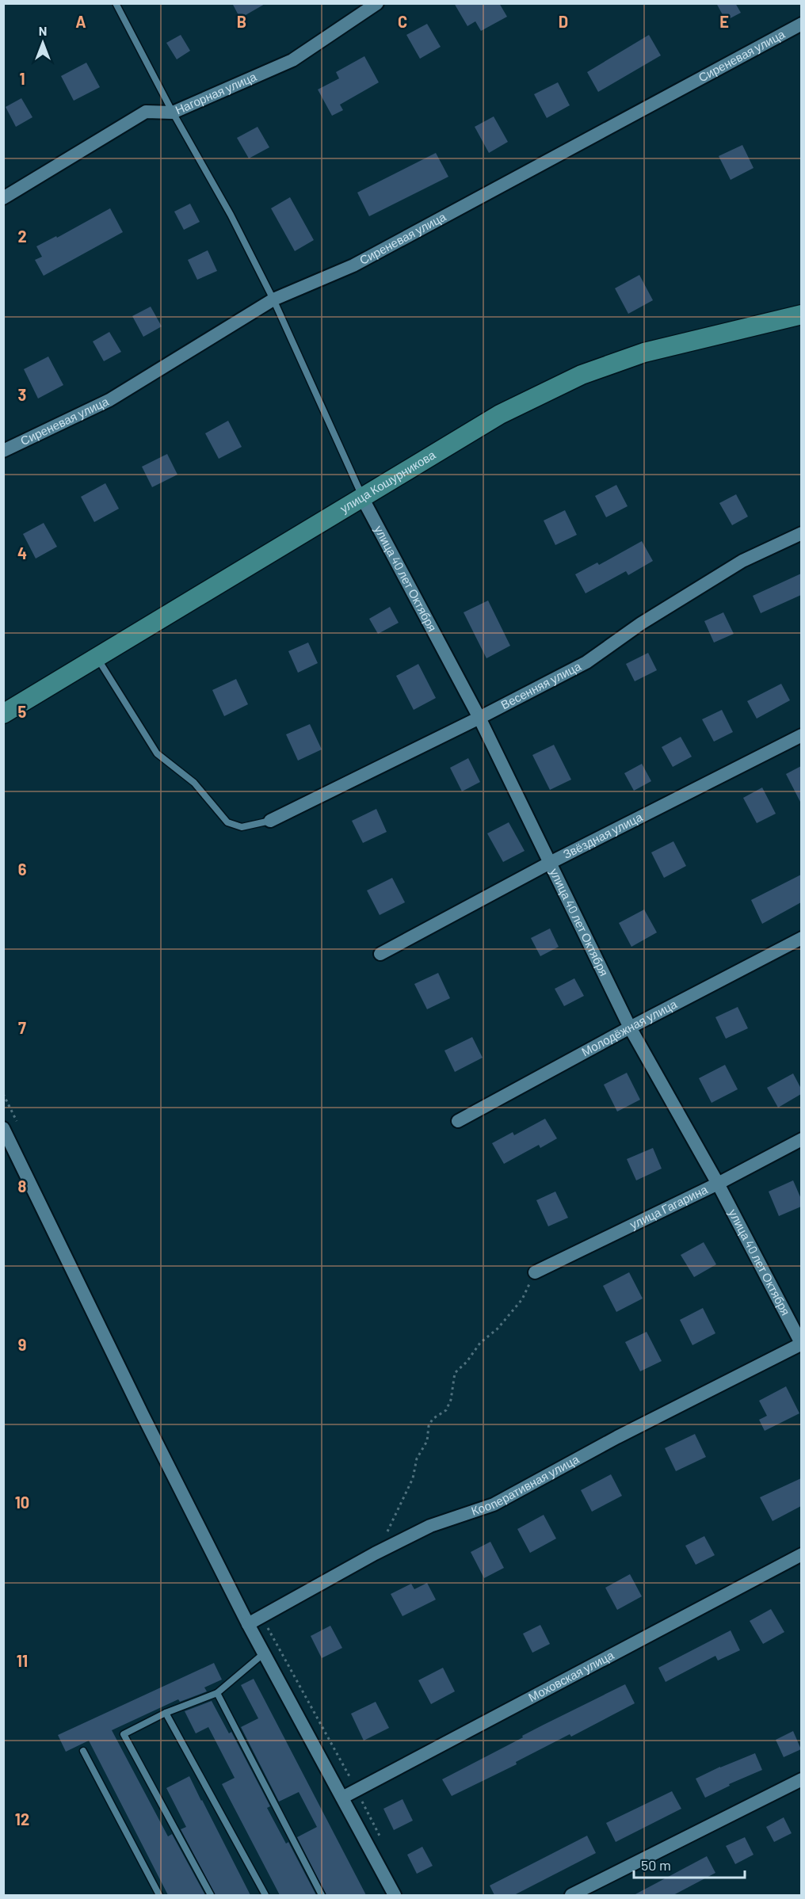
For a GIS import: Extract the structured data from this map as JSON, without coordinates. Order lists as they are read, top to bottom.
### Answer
{
  "streets": {
    "main road": ["улица Кошурникова"],
    "street": [
      "Сиреневая улица",
      "Нагорная улица",
      "улица 40 лет Октября",
      "Весенняя улица",
      "Звёздная улица",
      "Молодёжная улица",
      "улица Гагарина",
      "Кооперативная улица",
      "Моховская улица"
    ]
  },
  "crossings": [
    ["улица Кошурникова", "улица 40 лет Октября"],
    ["улица 40 лет Октября", "Весенняя улица"],
    ["улица 40 лет Октября", "Звёздная улица"],
    ["улица 40 лет Октября", "Молодёжная улица"],
    ["улица 40 лет Октября", "улица Гагарина"],
    ["улица 40 лет Октября", "Кооперативная улица"]
  ],
  "scale_bar": "50 m",
  "north": "top",
  "grid": {
    "columns": [
      "A",
      "B",
      "C",
      "D",
      "E"
    ],
    "rows": [
      "1",
      "2",
      "3",
      "4",
      "5",
      "6",
      "7",
      "8",
      "9",
      "10",
      "11",
      "12"
    ]
  }
}
